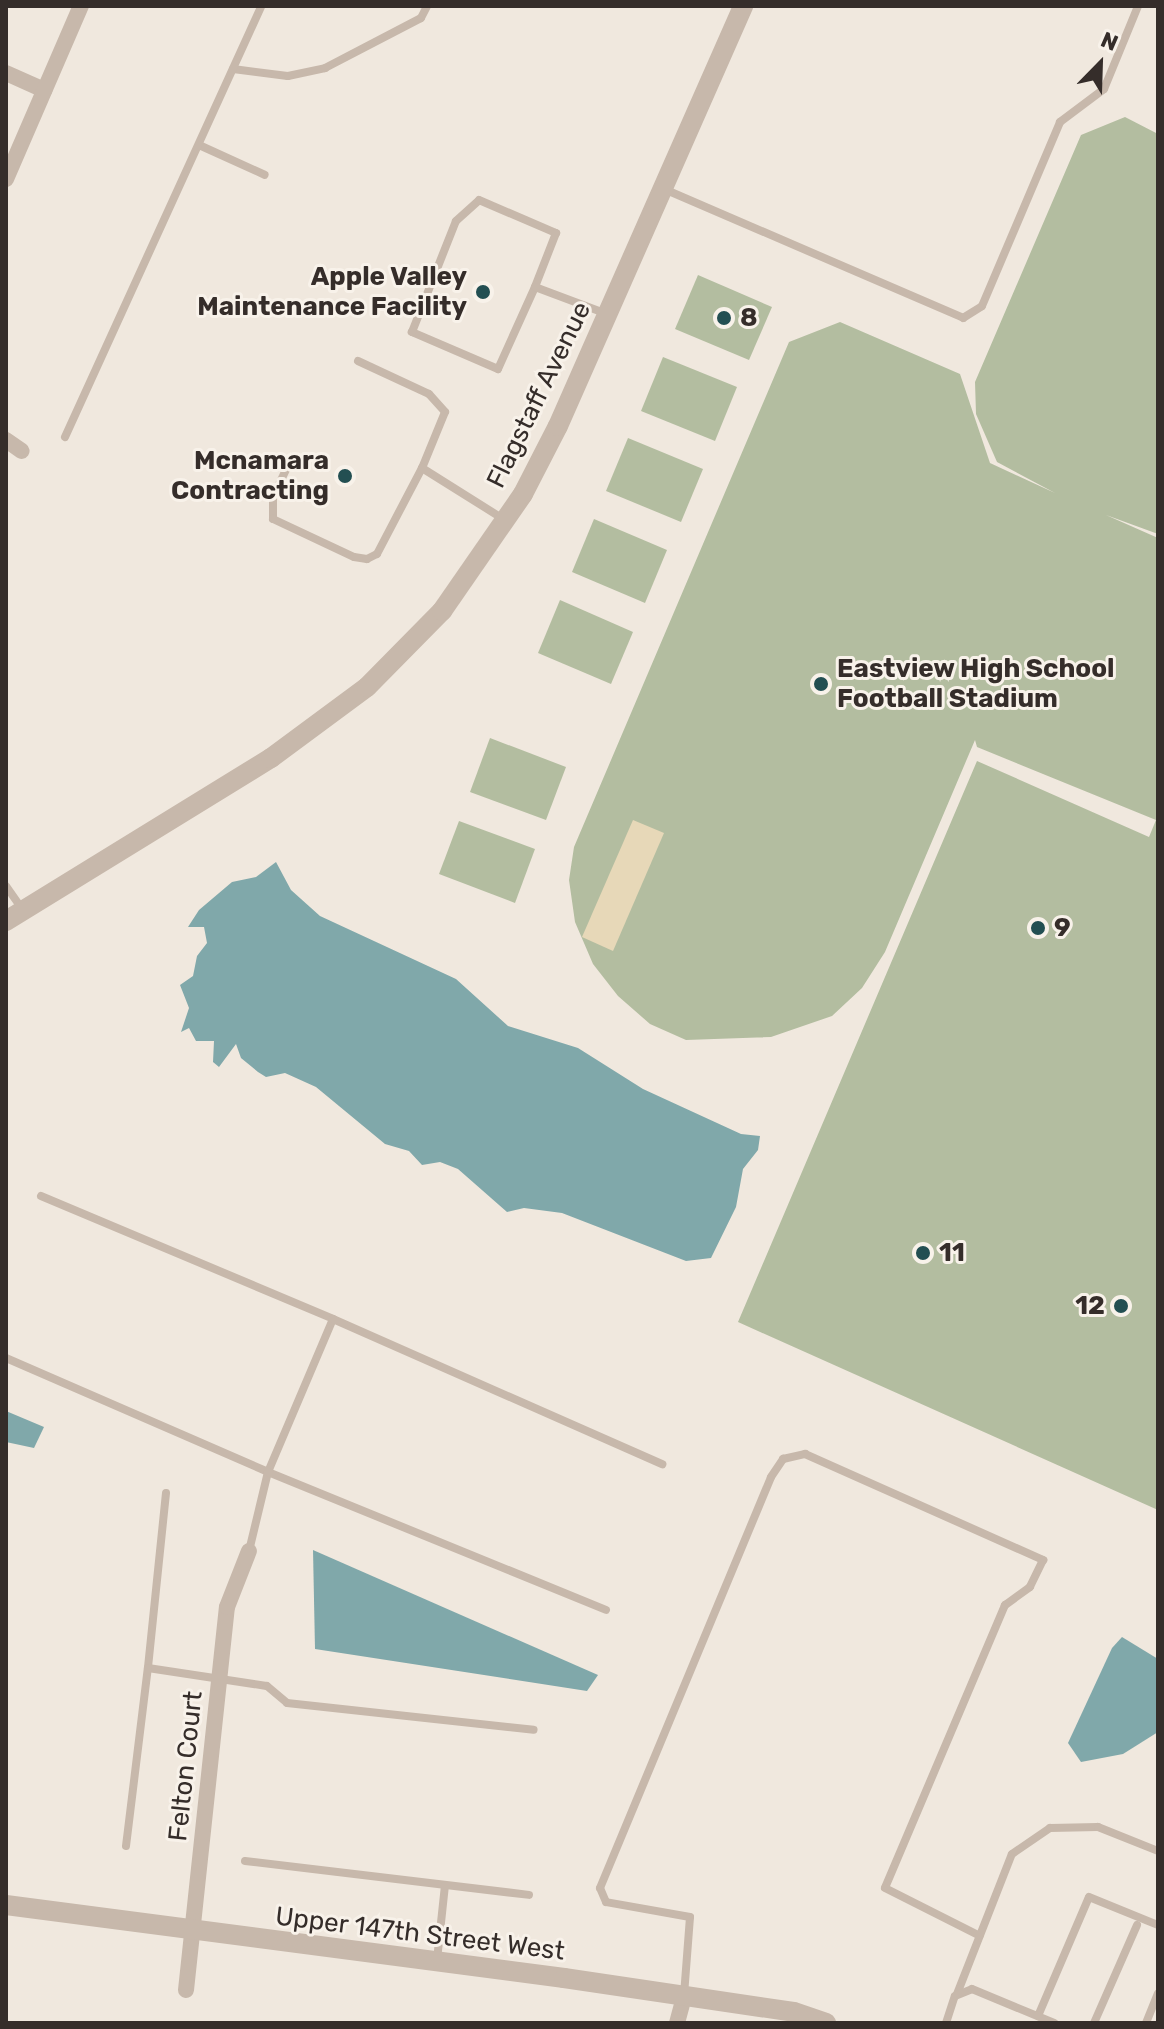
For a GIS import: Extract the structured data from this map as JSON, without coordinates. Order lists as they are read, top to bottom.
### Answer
{
  "streets": {
    "street": ["Flagstaff Avenue", "Felton Court", "Upper 147th Street West"]
  },
  "crossings": [
    ["Felton Court", "Upper 147th Street West"]
  ],
  "places": [
    "Apple Valley Maintenance Facility",
    "8",
    "Mcnamara Contracting",
    "Eastview High School Football Stadium",
    "9",
    "11",
    "12"
  ],
  "north": "top right"
}
